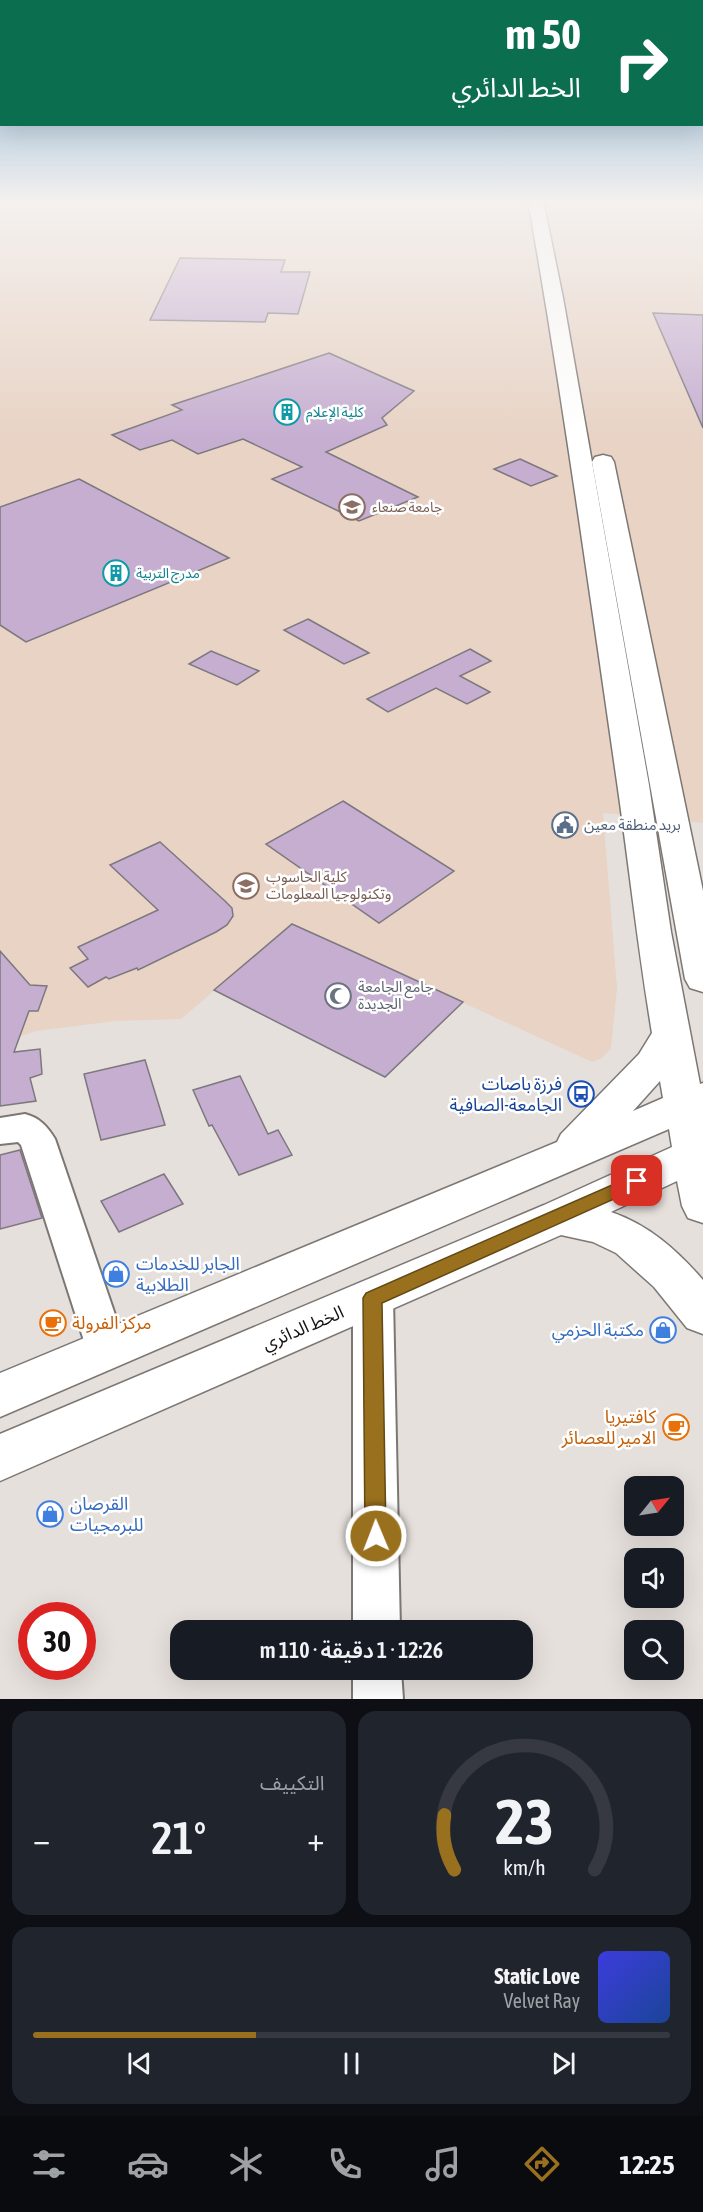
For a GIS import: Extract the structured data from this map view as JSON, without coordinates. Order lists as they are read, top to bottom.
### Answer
{
  "streets": {
    "street": ["الخط الدائري"]
  },
  "places": {
    "building": ["كلية الإعلام", "مدرج التربية"],
    "school or university": ["جامعة صنعاء", "كلية الحاسوب وتكنولوجيا المعلومات"],
    "public building": ["بريد منطقة معين"],
    "mosque": ["جامع الجامعة الجديدة"],
    "bus stop": ["فرزة باصات الجامعة-الصافية"],
    "shop": ["الجابر للخدمات الطلابية", "مكتبة الحزمي", "القرصان للبرمجيات"],
    "cafe": ["مركز الفرولة", "كافتيريا الامير للعصائر"]
  },
  "north": "top right",
  "page": {
    "turn": ["50 m", "الخط الدائري"],
    "limit": "30",
    "trip": "12:26 · 1 دقيقة · 110 m",
    "tile": "التكييف",
    "heat": ["−", "21°", "+"],
    "song": ["Static Love", "Velvet Ray"],
    "tabs": "12:25",
    "gauge": ["23", "km/h"]
  }
}
